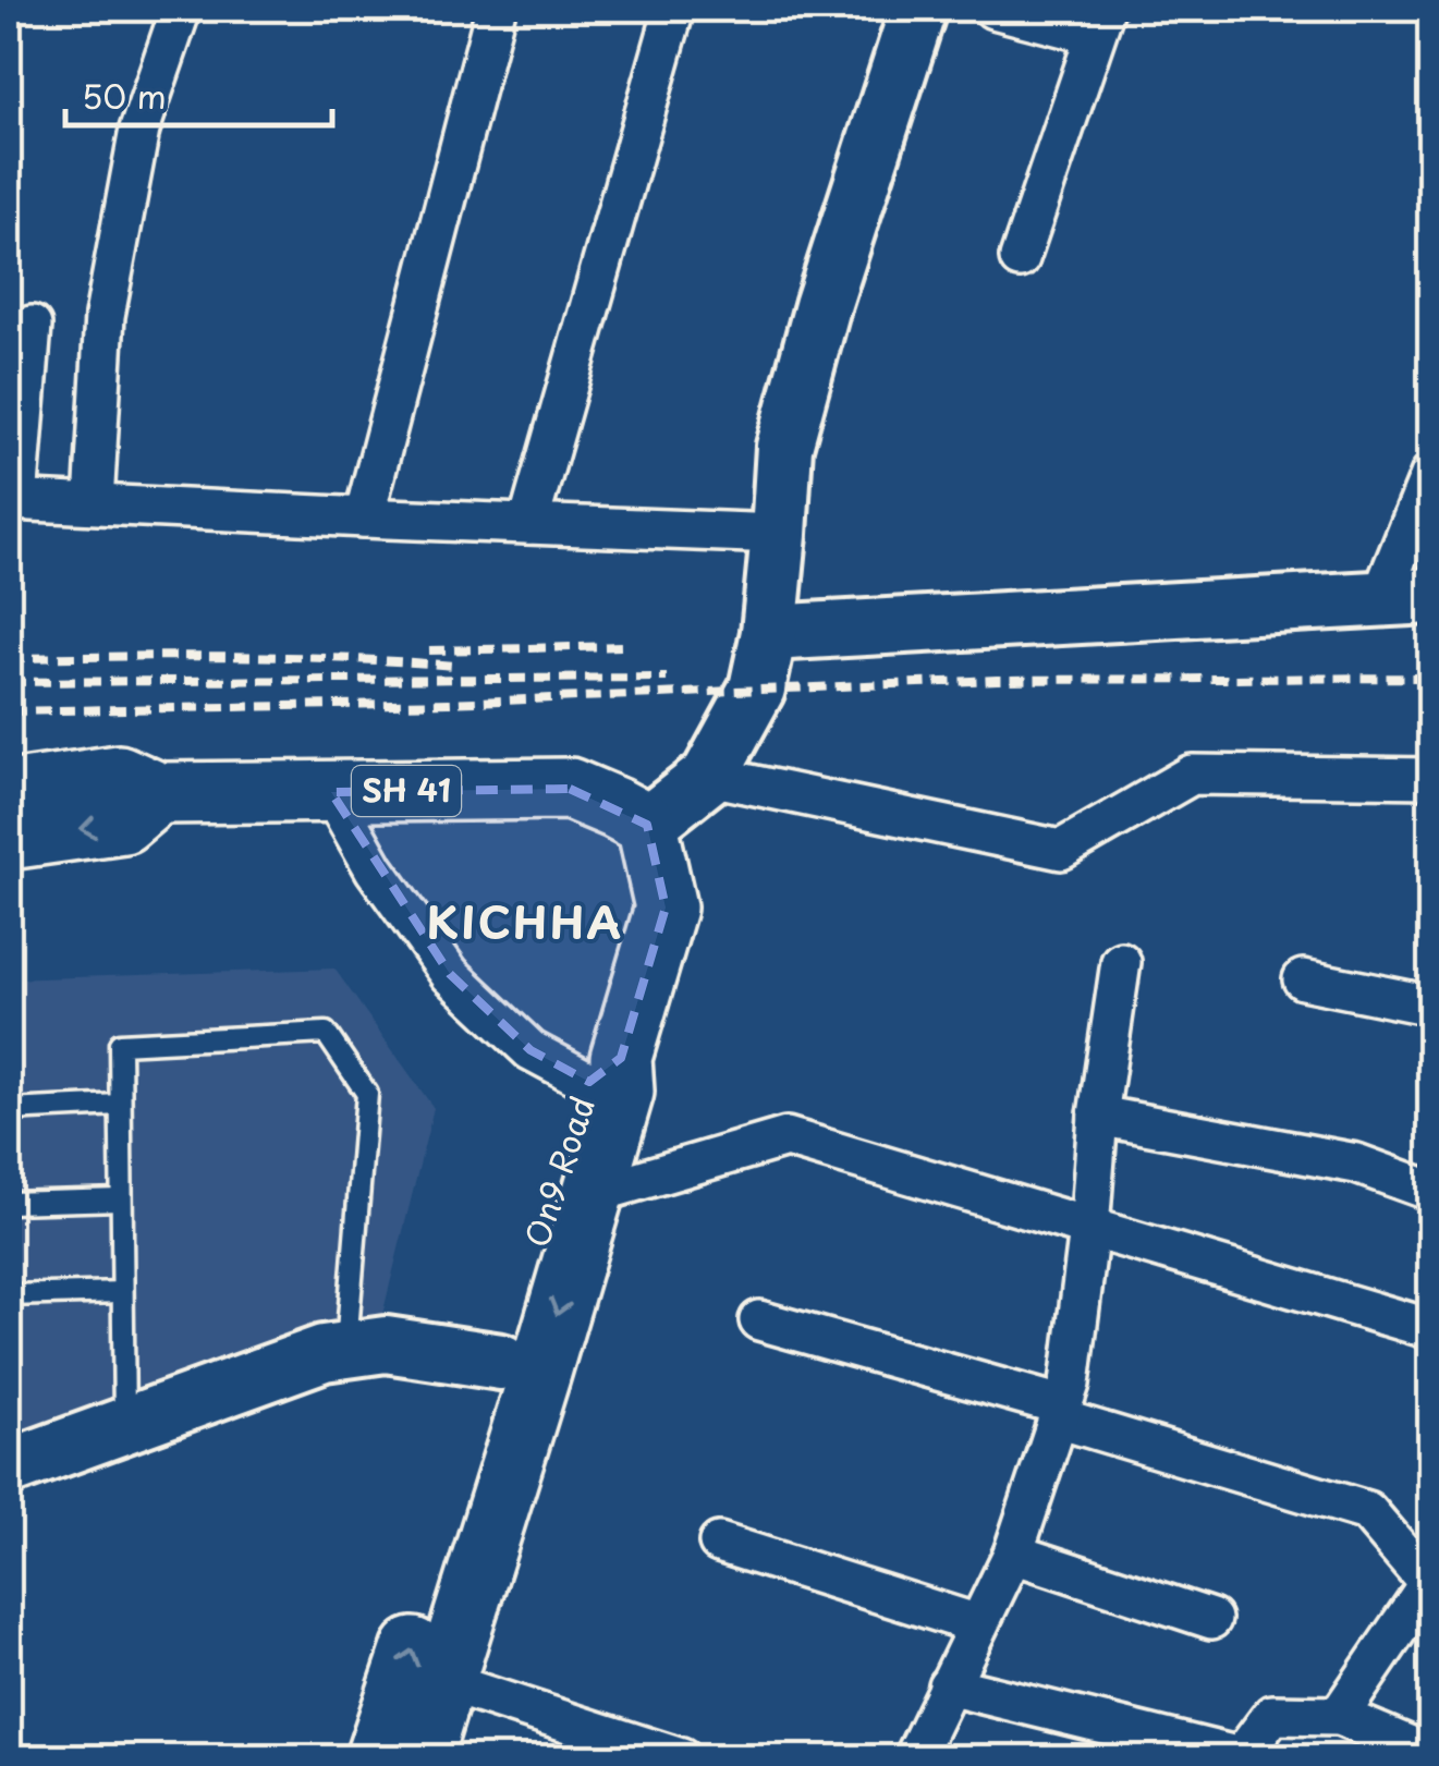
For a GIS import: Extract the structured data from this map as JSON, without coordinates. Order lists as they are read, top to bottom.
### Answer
{
  "streets": {
    "main road": ["SH 41", "On9 Road"]
  },
  "crossings": [
    ["SH 41", "On9 Road"]
  ],
  "districts": ["KICHHA"],
  "scale_bar": "50 m"
}
